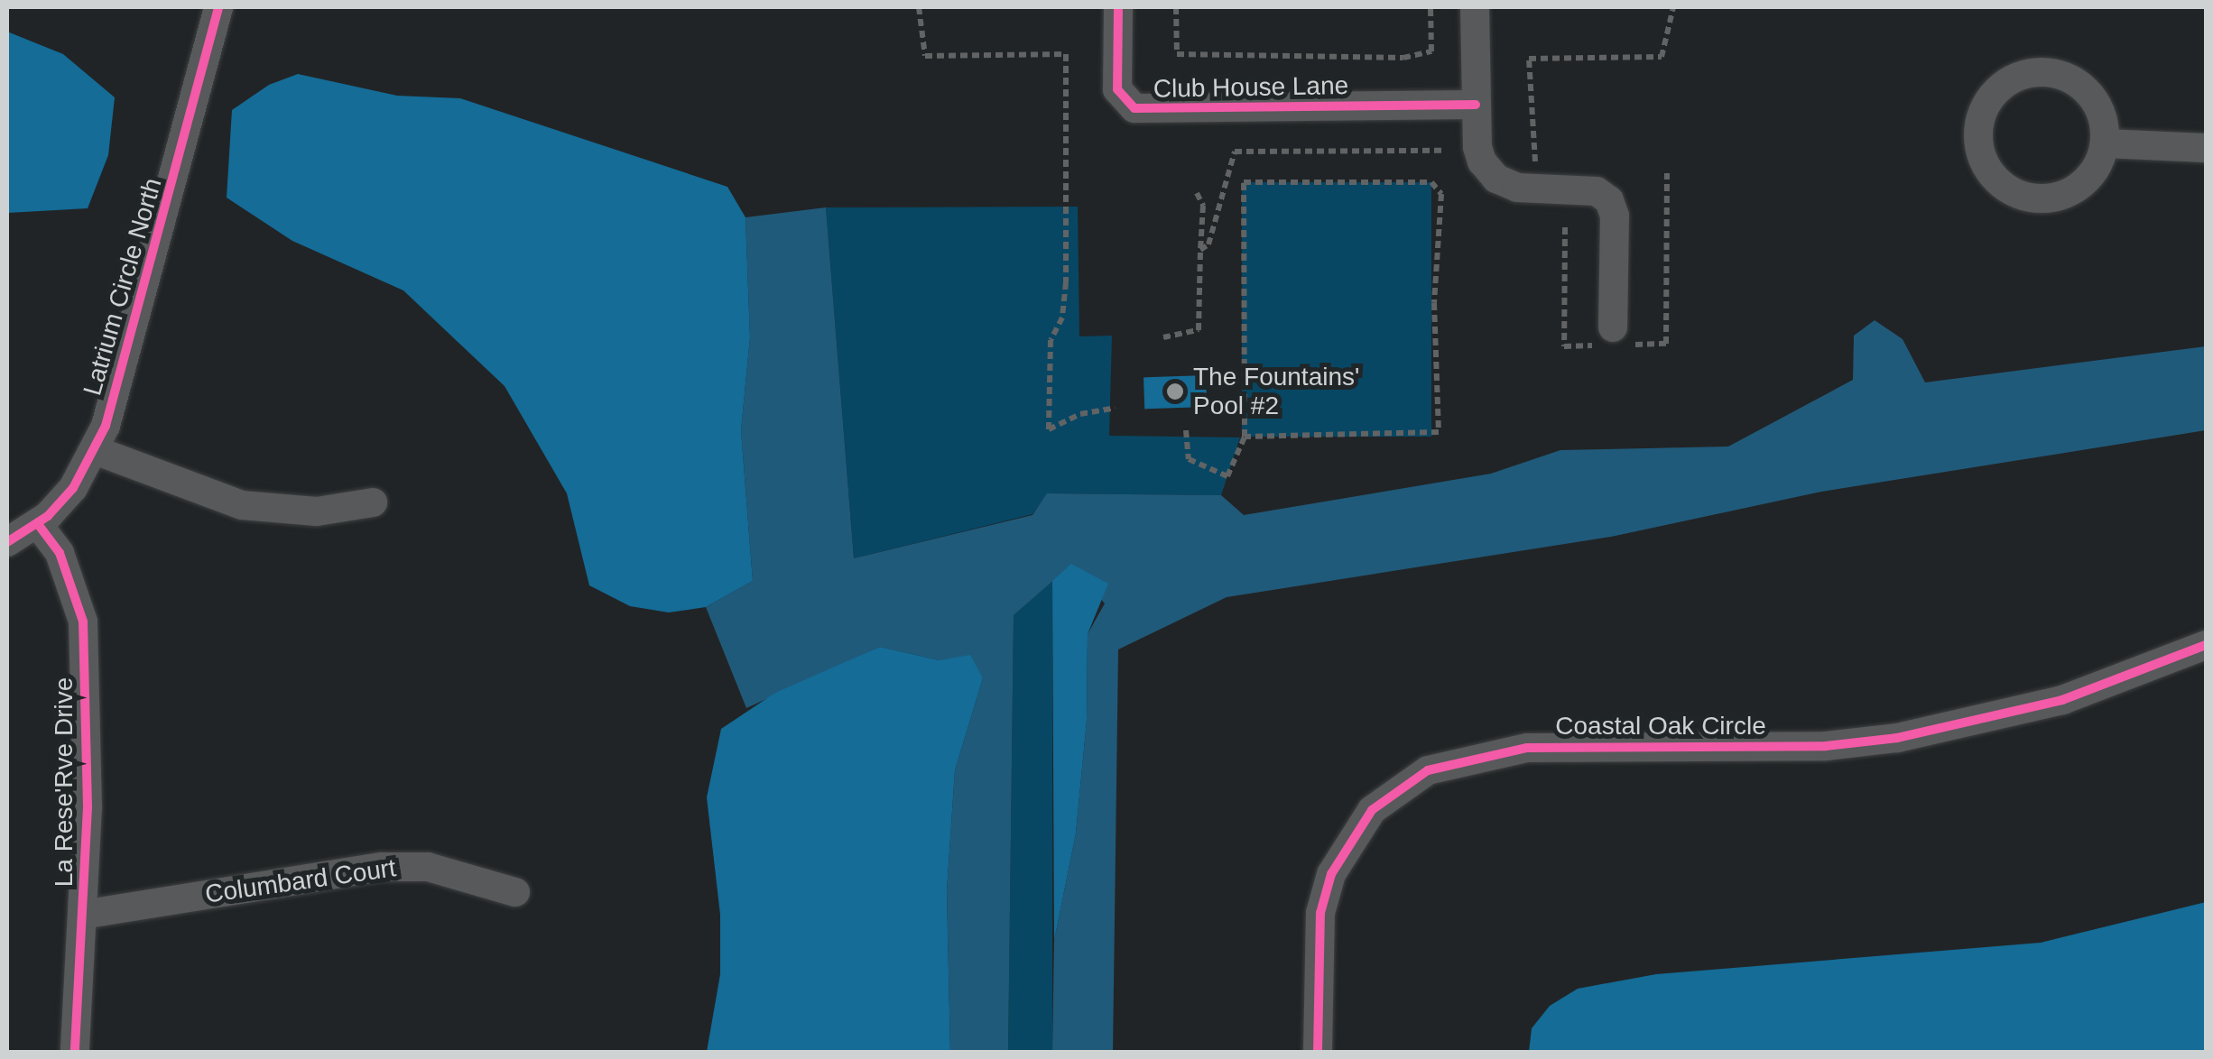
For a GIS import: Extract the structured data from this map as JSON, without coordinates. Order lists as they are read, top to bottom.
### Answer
{
  "streets": {
    "street": [
      "Club House Lane",
      "Latrium Circle North",
      "Coastal Oak Circle",
      "La Rese'Rve Drive",
      "Columbard Court"
    ]
  },
  "crossings": [
    ["Latrium Circle North", "La Rese'Rve Drive"],
    ["La Rese'Rve Drive", "Columbard Court"]
  ],
  "places": ["The Fountains' Pool #2"]
}
